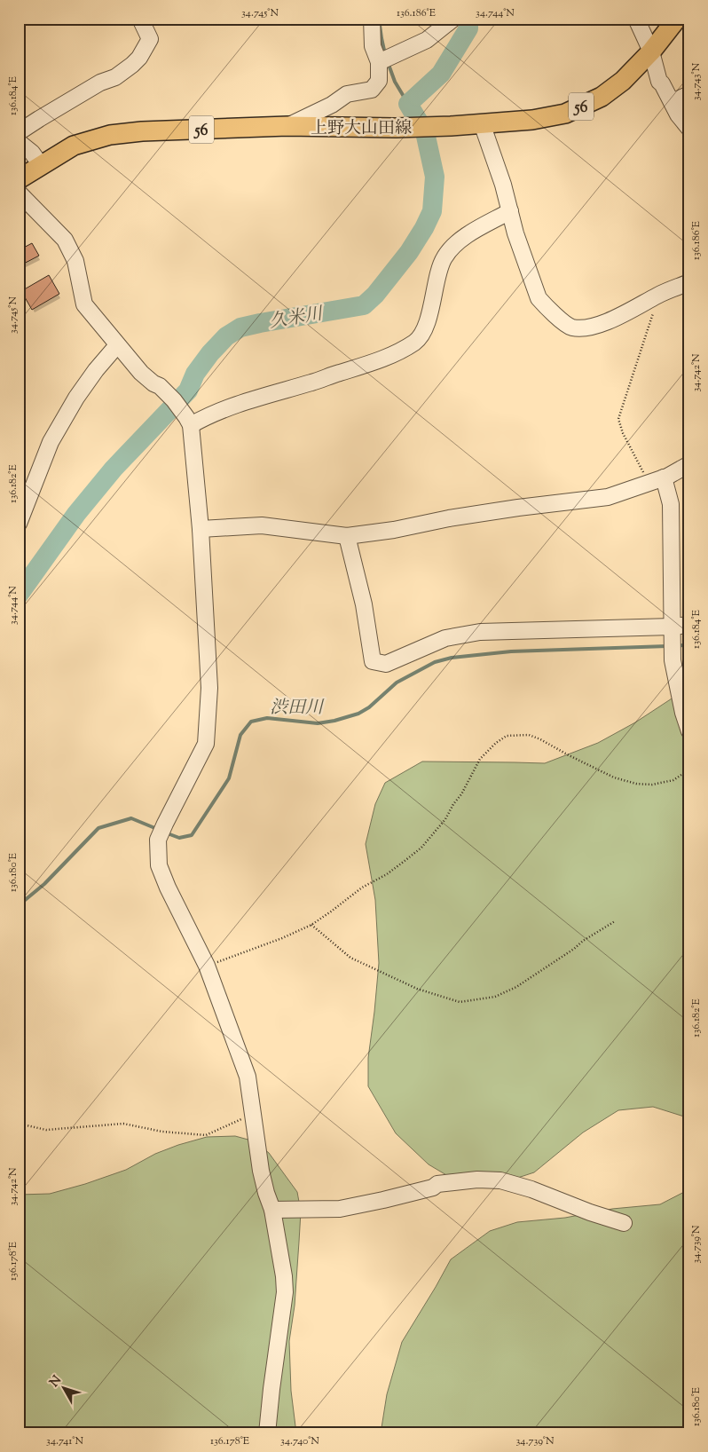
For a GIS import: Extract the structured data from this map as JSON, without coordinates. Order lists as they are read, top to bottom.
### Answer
{
  "streets": {
    "main road": ["56", "上野大山田線"]
  },
  "water": ["久米川", "渋田川"],
  "north": "top left",
  "coordinates": [
    "34.745°N",
    "136.186°E",
    "34.744°N",
    "34.743°N",
    "136.184°E",
    "34.742°N",
    "136.182°E",
    "136.180°E",
    "34.739°N",
    "136.178°E",
    "34.741°N",
    "34.740°N"
  ]
}
